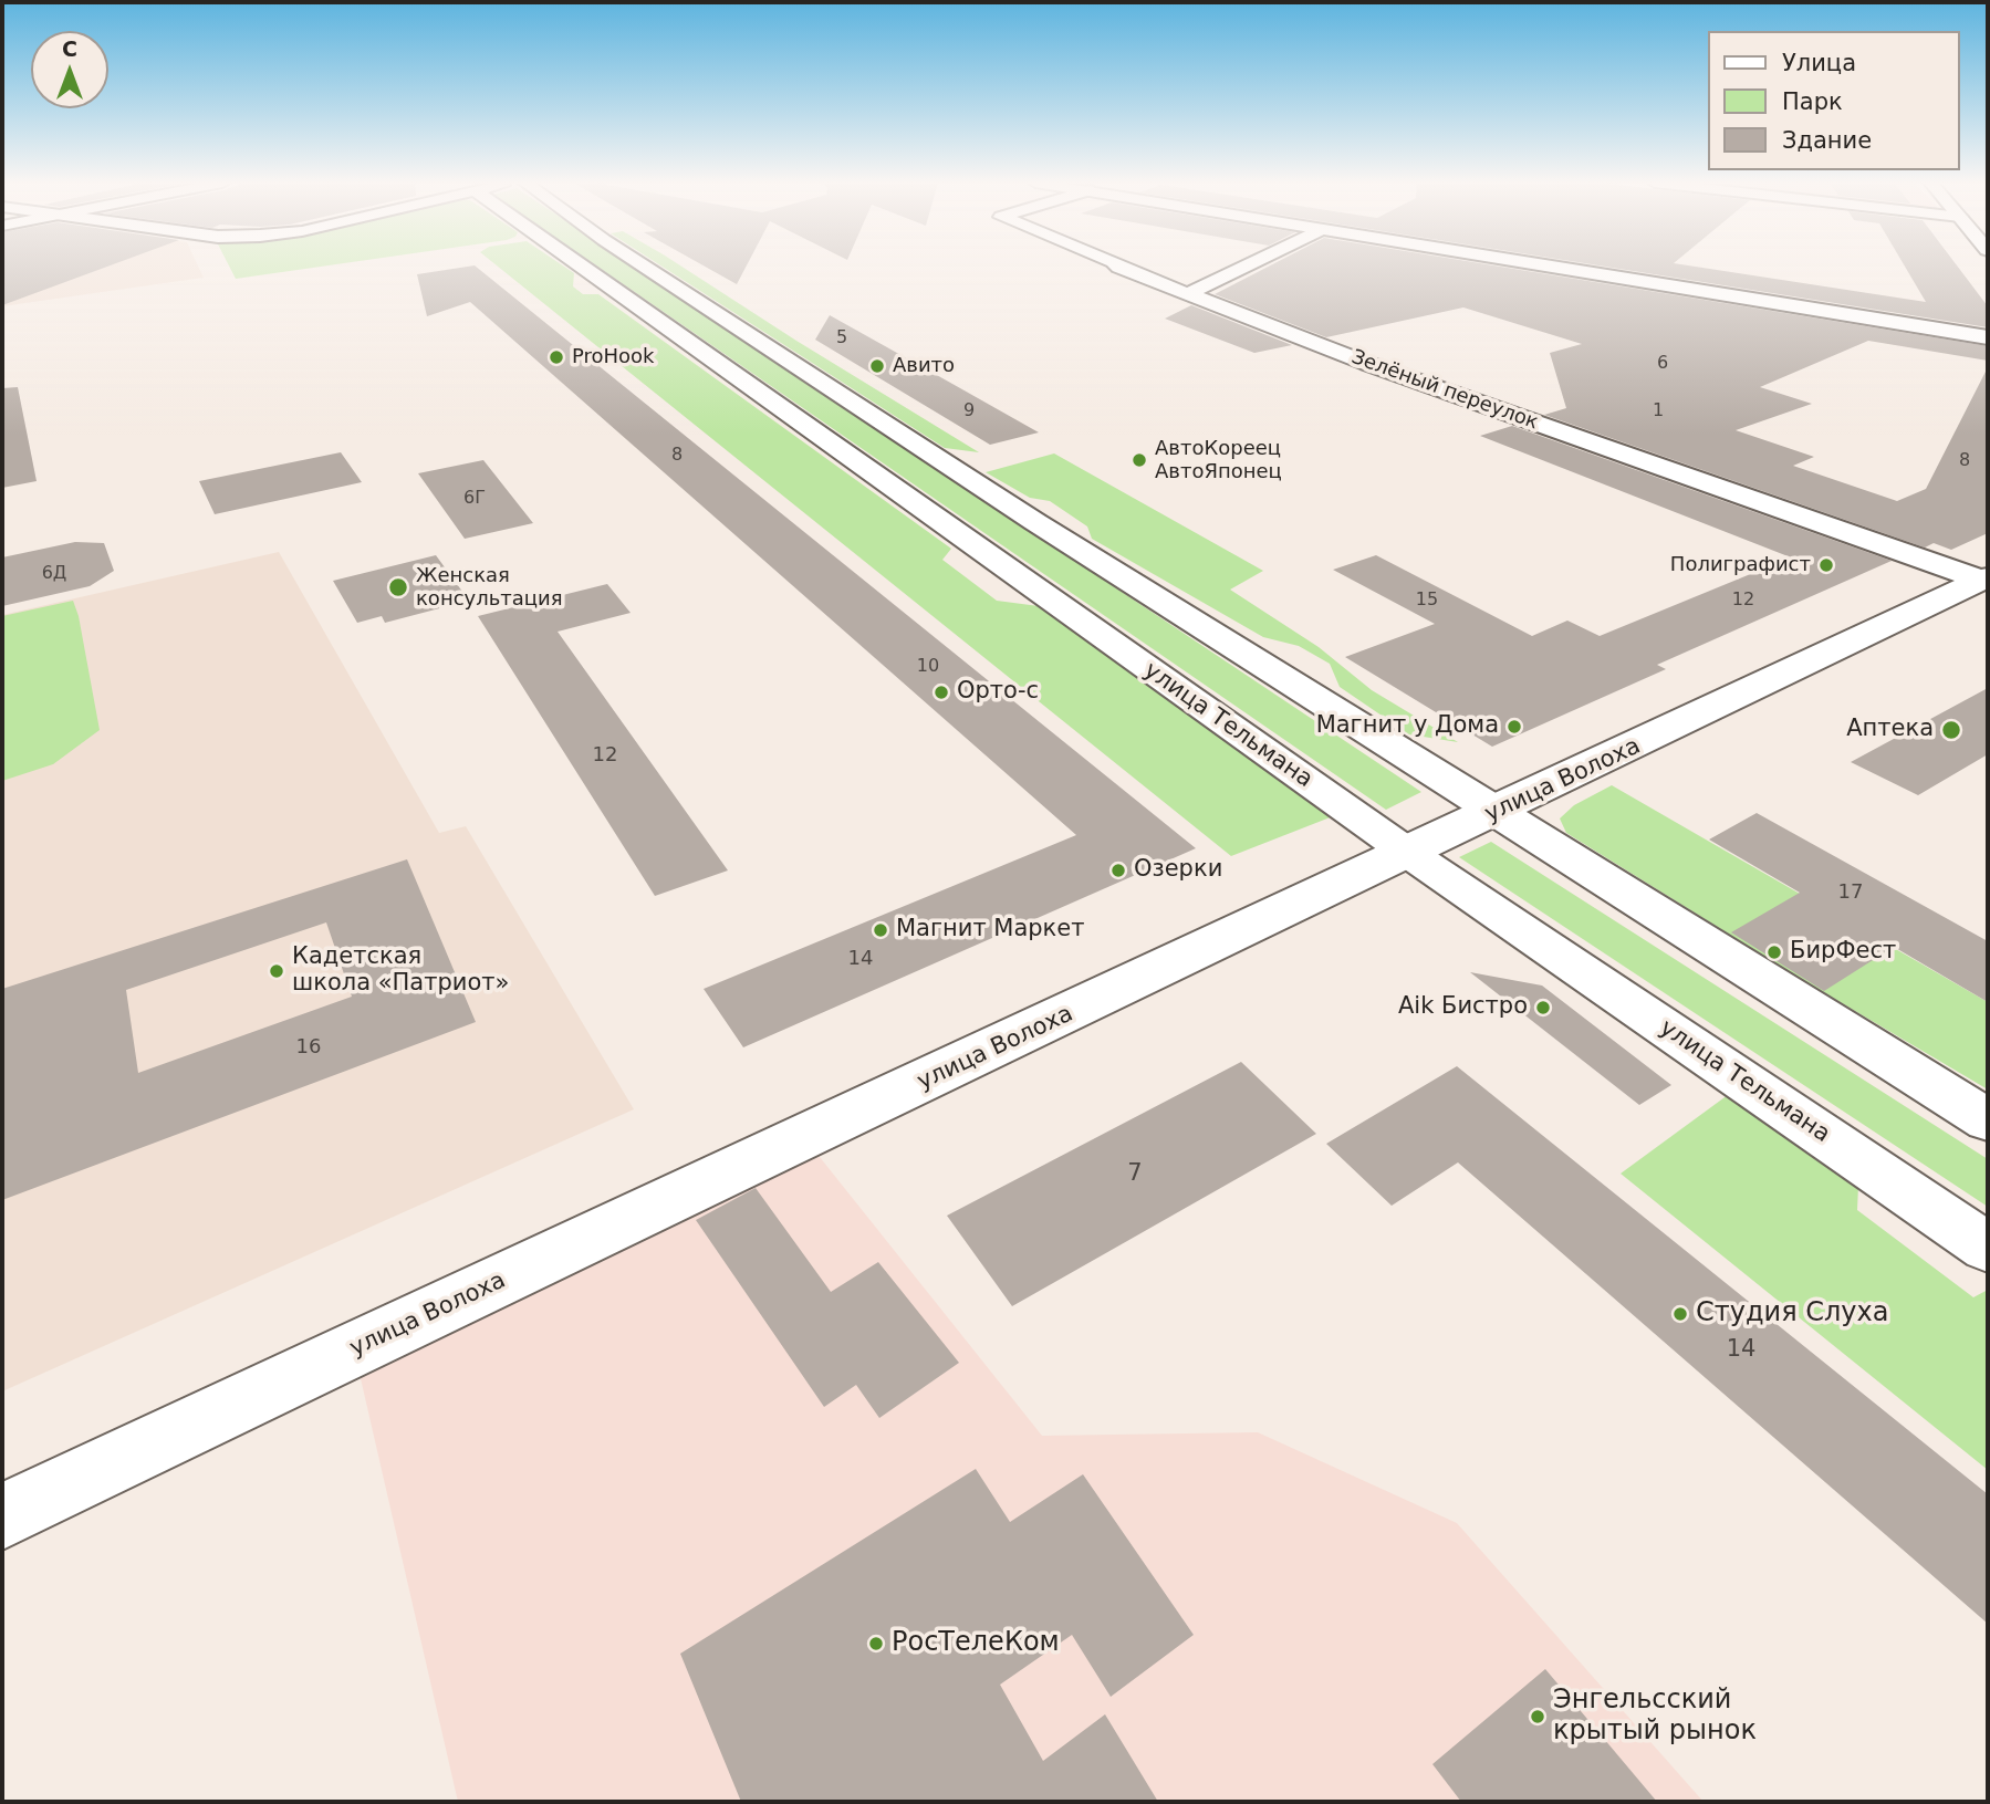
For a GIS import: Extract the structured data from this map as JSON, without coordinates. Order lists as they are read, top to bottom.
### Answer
{
  "streets": {
    "main road": ["Зелёный переулок", "улица Тельмана", "улица Волоха"]
  },
  "crossings": [
    ["Зелёный переулок", "улица Волоха"],
    ["улица Тельмана", "улица Волоха"]
  ],
  "places": [
    "ProHook",
    "Авито",
    "АвтоКореец АвтоЯпонец",
    "Полиграфист",
    "Женская консультация",
    "Орто-с",
    "Магнит у Дома",
    "Аптека",
    "Озерки",
    "Магнит Маркет",
    "БирФест",
    "Кадетская школа «Патриот»",
    "Aik Бистро",
    "Студия Слуха",
    "РосТелеКом",
    "Энгельсский крытый рынок"
  ],
  "house_numbers": [
    "5",
    "6",
    "9",
    "1",
    "8",
    "8",
    "6Г",
    "6Д",
    "15",
    "12",
    "10",
    "12",
    "17",
    "14",
    "16",
    "7",
    "14"
  ],
  "legend": ["Улица", "Парк", "Здание"],
  "north": "top"
}
